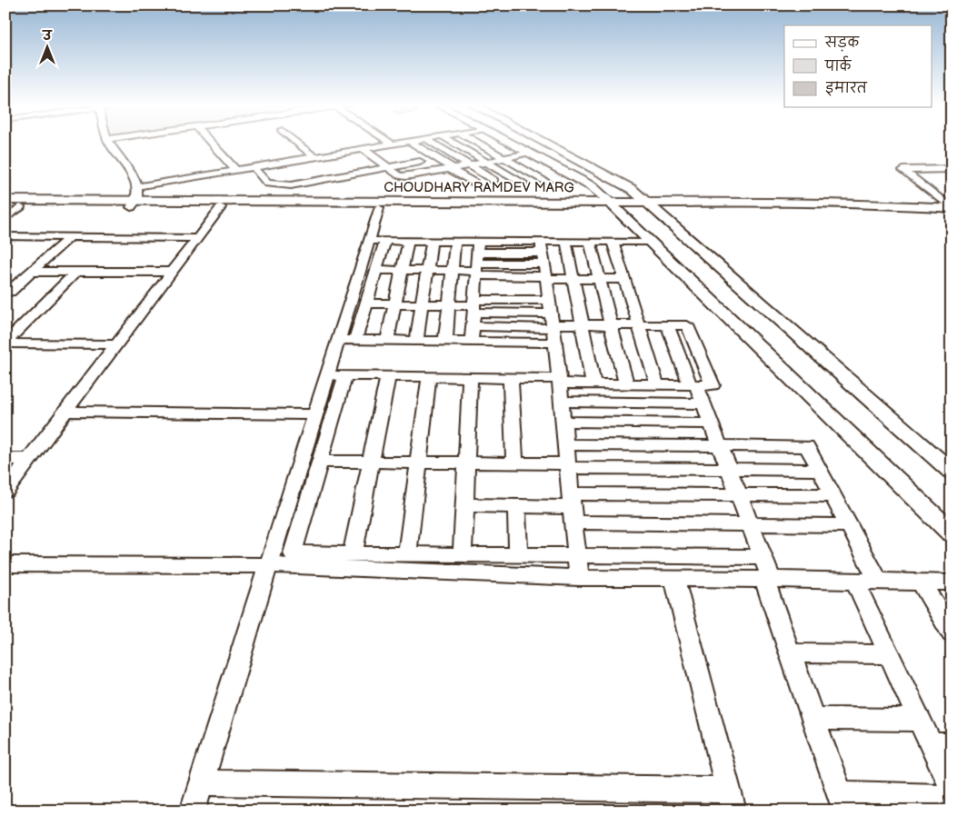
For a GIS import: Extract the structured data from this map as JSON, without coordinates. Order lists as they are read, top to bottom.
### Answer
{
  "streets": {
    "street": ["CHOUDHARY RAMDEV MARG"]
  },
  "legend": ["सड़क", "पार्क", "इमारत"],
  "north": "top"
}
